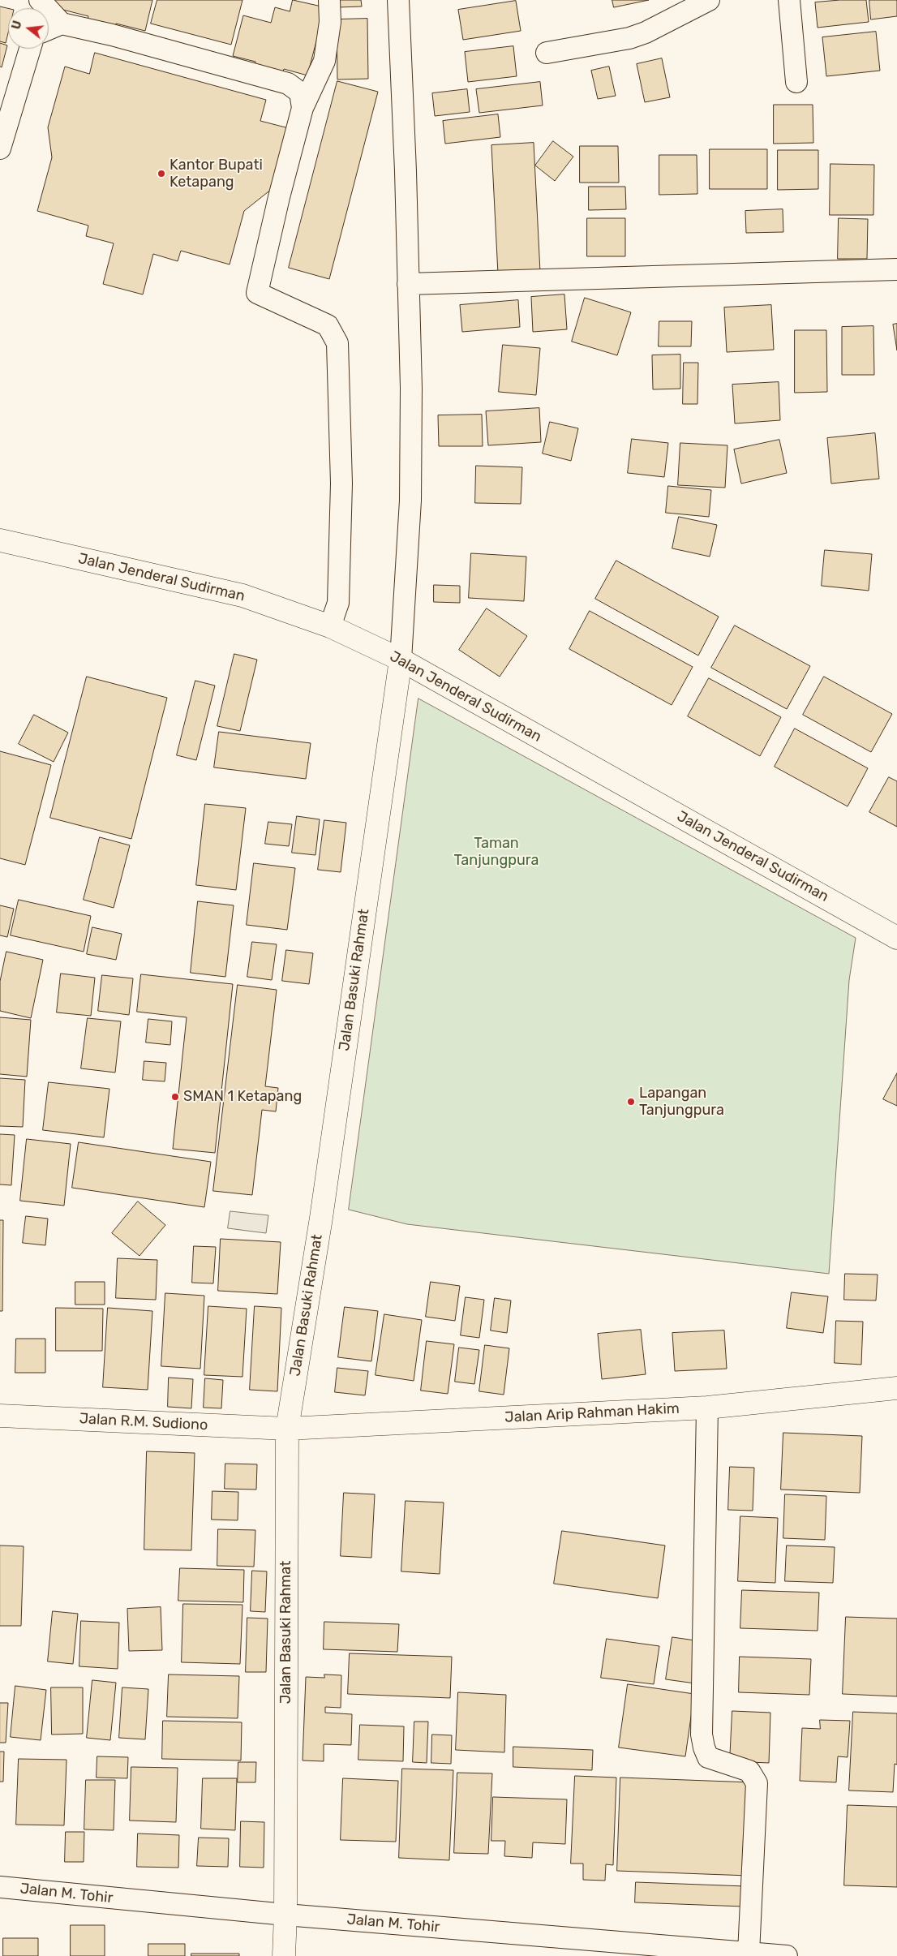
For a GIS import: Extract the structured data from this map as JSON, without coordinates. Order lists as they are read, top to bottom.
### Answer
{
  "streets": {
    "street": [
      "Jalan Jenderal Sudirman",
      "Jalan Basuki Rahmat",
      "Jalan Arip Rahman Hakim",
      "Jalan R.M. Sudiono",
      "Jalan M. Tohir"
    ]
  },
  "crossings": [
    ["Jalan Jenderal Sudirman", "Jalan Basuki Rahmat"],
    ["Jalan Basuki Rahmat", "Jalan Arip Rahman Hakim"],
    ["Jalan Basuki Rahmat", "Jalan R.M. Sudiono"],
    ["Jalan Basuki Rahmat", "Jalan M. Tohir"],
    ["Jalan Arip Rahman Hakim", "Jalan R.M. Sudiono"]
  ],
  "parks": ["Taman Tanjungpura"],
  "places": ["Kantor Bupati Ketapang", "SMAN 1 Ketapang", "Lapangan Tanjungpura"],
  "north": "left"
}
